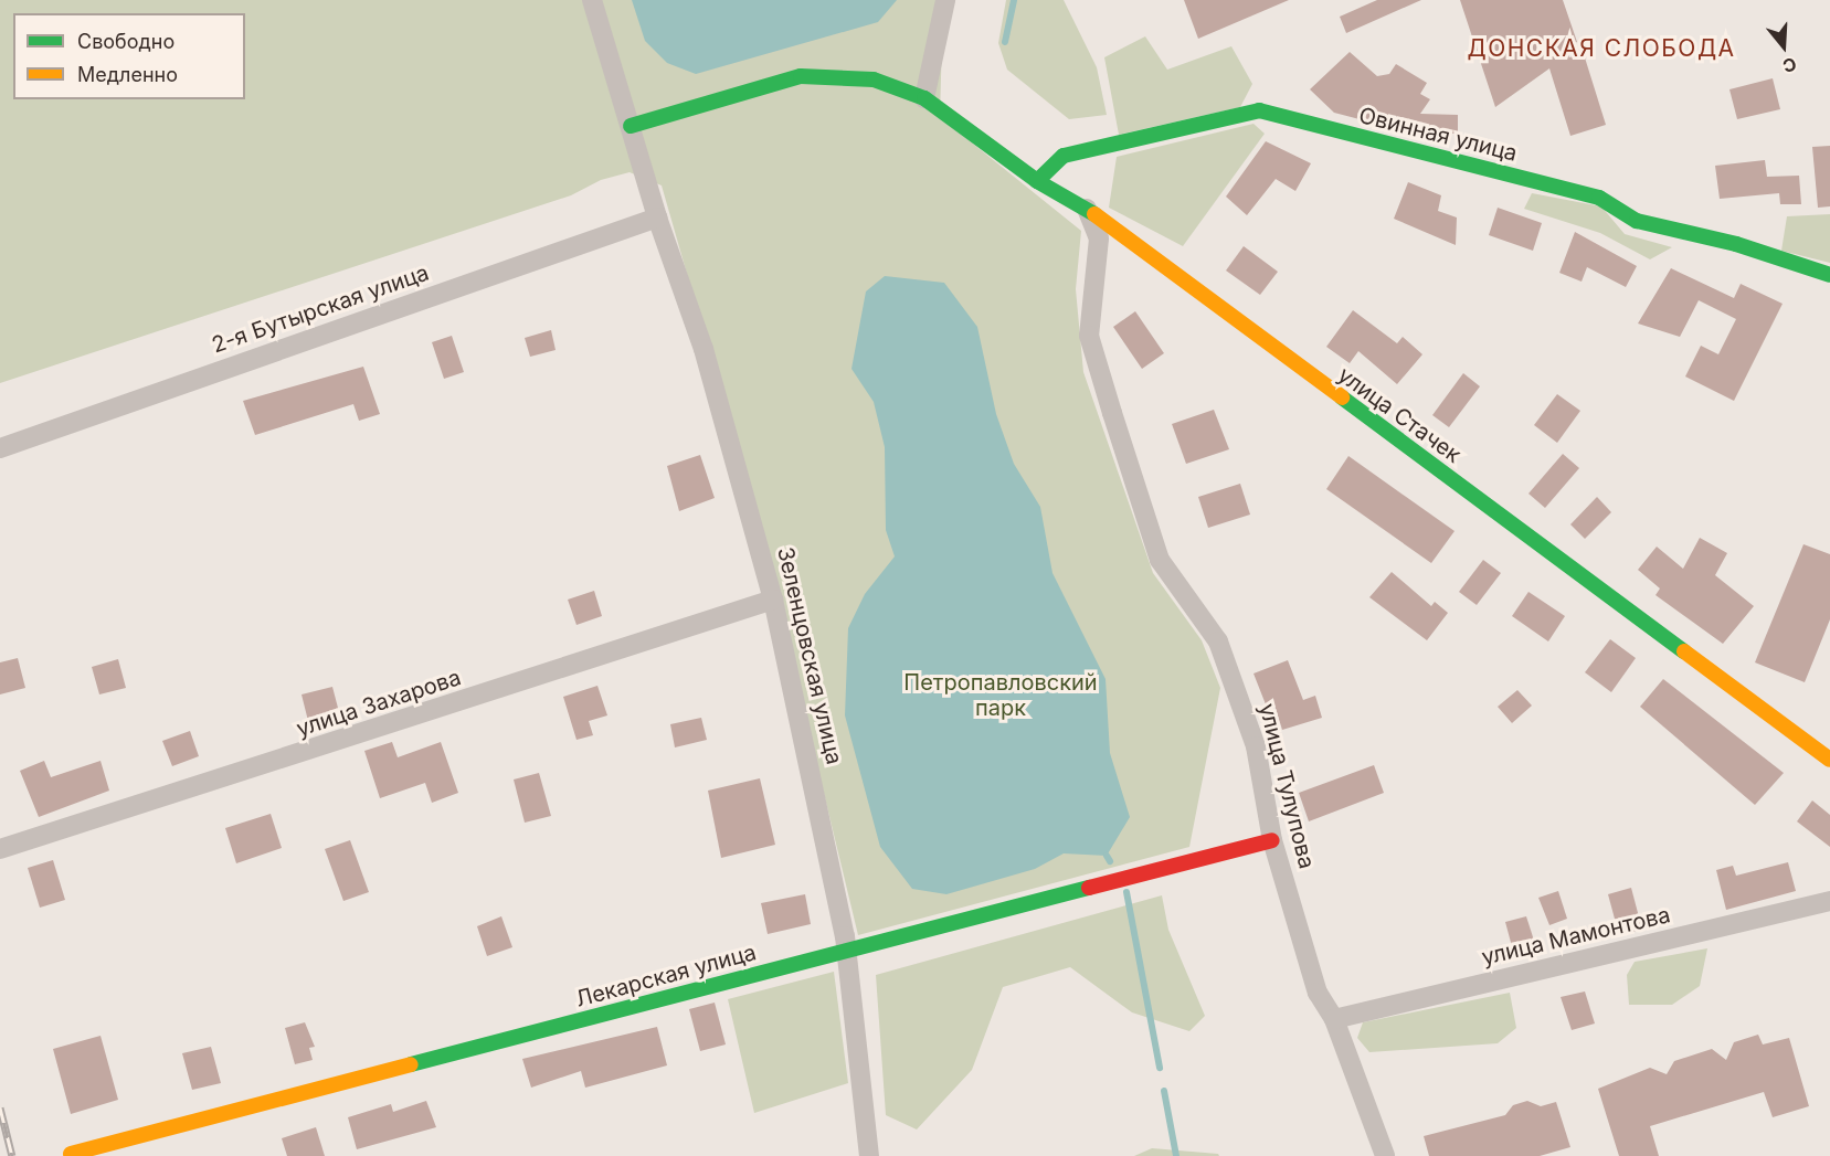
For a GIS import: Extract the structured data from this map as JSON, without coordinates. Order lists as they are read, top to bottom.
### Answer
{
  "streets": {
    "street": [
      "Овинная улица",
      "2-я Бутырская улица",
      "улица Стачек",
      "Зеленцовская улица",
      "улица Захарова",
      "улица Тулупова",
      "улица Мамонтова",
      "Лекарская улица"
    ]
  },
  "crossings": [
    ["Овинная улица", "улица Стачек"],
    ["2-я Бутырская улица", "Зеленцовская улица"],
    ["улица Стачек", "Зеленцовская улица"],
    ["улица Стачек", "улица Тулупова"],
    ["Зеленцовская улица", "улица Захарова"],
    ["Зеленцовская улица", "Лекарская улица"],
    ["улица Тулупова", "улица Мамонтова"],
    ["улица Тулупова", "Лекарская улица"]
  ],
  "districts": ["ДОНСКАЯ СЛОБОДА"],
  "parks": ["Петропавловский парк"],
  "legend": ["Свободно", "Медленно"],
  "north": "bottom"
}
